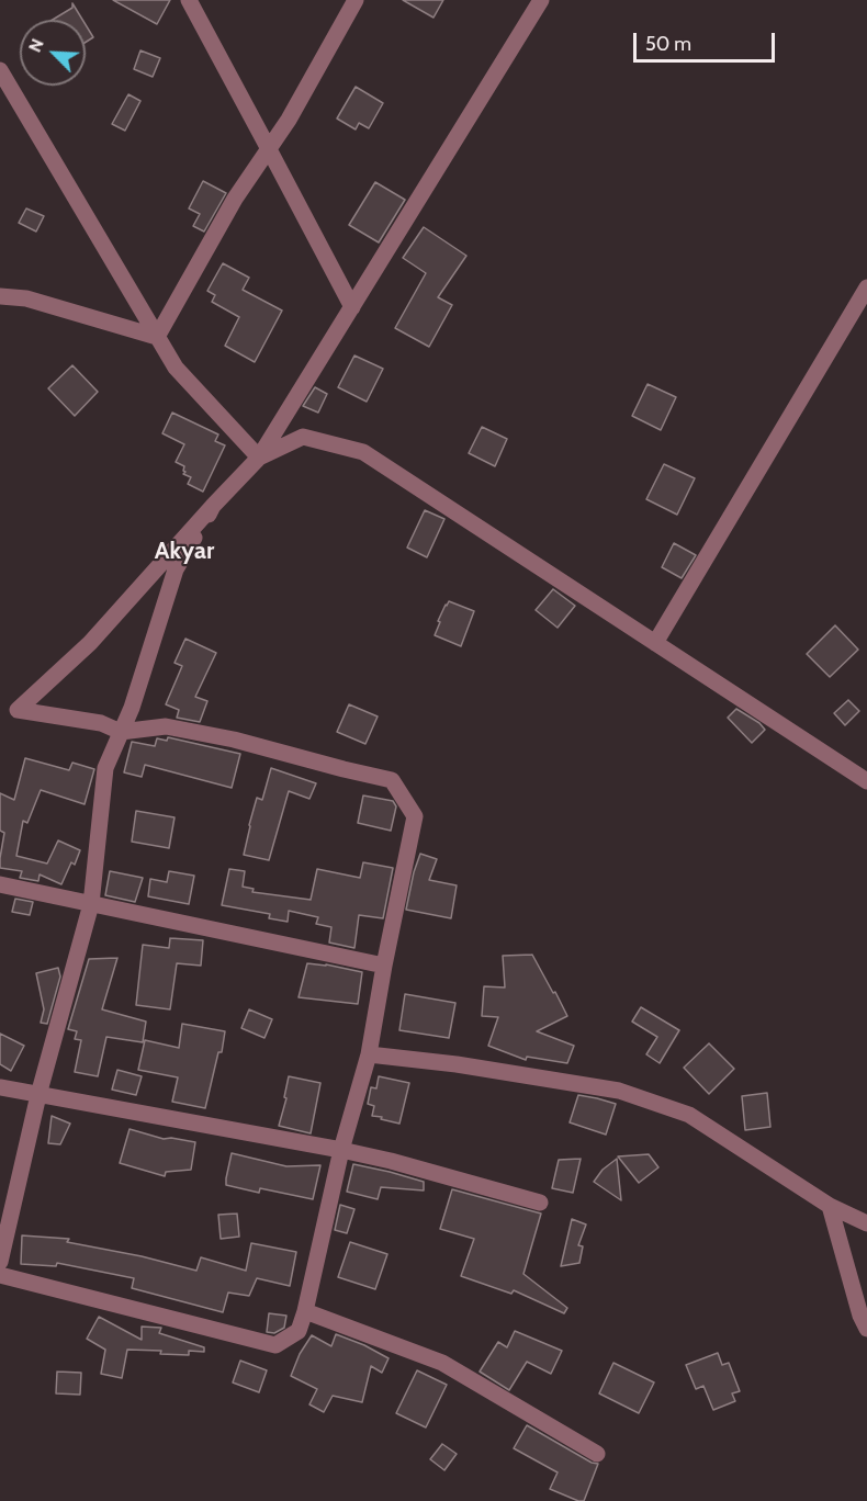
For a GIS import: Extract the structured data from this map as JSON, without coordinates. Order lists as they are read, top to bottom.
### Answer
{
  "districts": ["Akyar"],
  "scale_bar": "50 m",
  "north": "top left"
}
